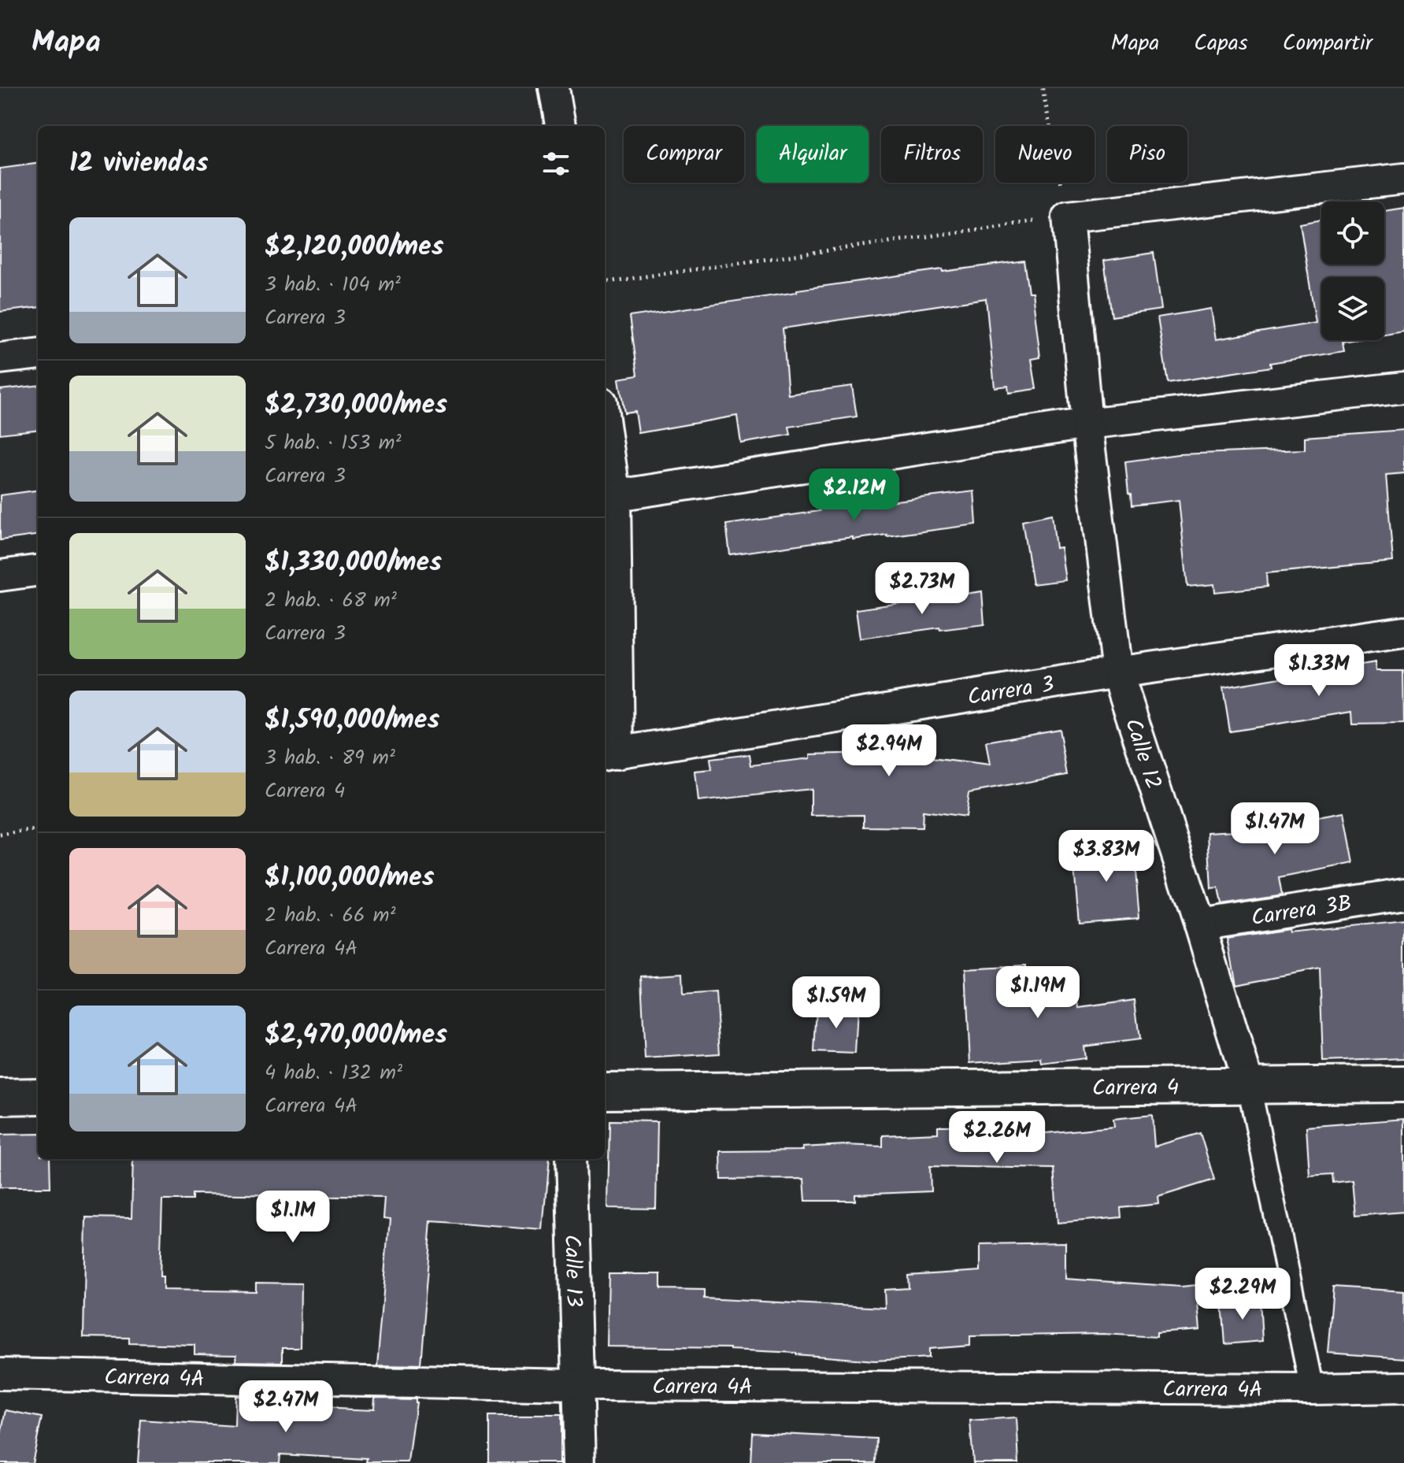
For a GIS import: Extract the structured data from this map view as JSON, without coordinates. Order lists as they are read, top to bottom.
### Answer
{
  "streets": {
    "street": [
      "Carrera 3",
      "Calle 12",
      "Carrera 3B",
      "Carrera 4",
      "Calle 13",
      "Carrera 4A"
    ]
  },
  "crossings": [
    ["Carrera 3", "Calle 12"],
    ["Calle 12", "Carrera 3B"],
    ["Calle 12", "Carrera 4"],
    ["Calle 12", "Carrera 4A"],
    ["Calle 13", "Carrera 4A"]
  ],
  "page": {
    "header": "Mapa",
    "nav": ["Mapa", "Capas", "Compartir"],
    "chip": [
      "Comprar",
      "Alquilar",
      "Filtros",
      "Nuevo",
      "Piso"
    ],
    "heading": "12 viviendas",
    "list": [
      {
        "name": "$2,120,000/mes",
        "note": "3 hab. · 104 m² · Carrera 3"
      },
      {
        "name": "$2,730,000/mes",
        "note": "5 hab. · 153 m² · Carrera 3"
      },
      {
        "name": "$1,330,000/mes",
        "note": "2 hab. · 68 m² · Carrera 3"
      },
      {
        "name": "$1,590,000/mes",
        "note": "3 hab. · 89 m² · Carrera 4"
      },
      {
        "name": "$1,100,000/mes",
        "note": "2 hab. · 66 m² · Carrera 4A"
      },
      {
        "name": "$2,470,000/mes",
        "note": "4 hab. · 132 m² · Carrera 4A"
      }
    ],
    "price": [
      "$2.12M",
      "$2.73M",
      "$1.33M",
      "$2.94M",
      "$1.47M",
      "$3.83M",
      "$1.19M",
      "$1.59M",
      "$2.26M",
      "$1.1M",
      "$2.29M",
      "$2.47M"
    ]
  }
}
